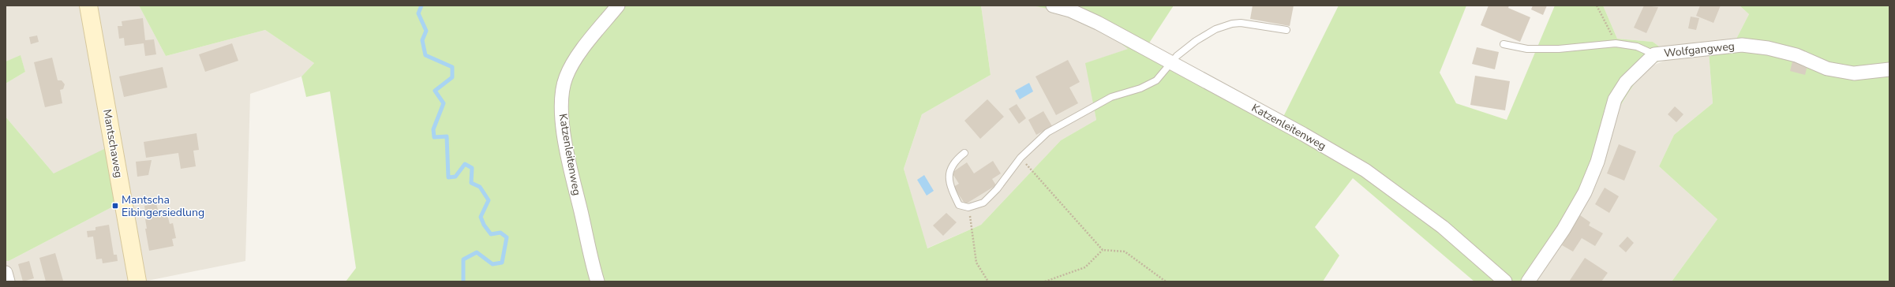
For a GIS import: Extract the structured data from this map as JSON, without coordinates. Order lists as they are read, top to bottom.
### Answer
{
  "streets": {
    "street": ["Wolfgangweg", "Katzenleitenweg", "Mantschaweg"]
  },
  "places": {
    "transit": ["Mantscha Eibingersiedlung"]
  }
}
